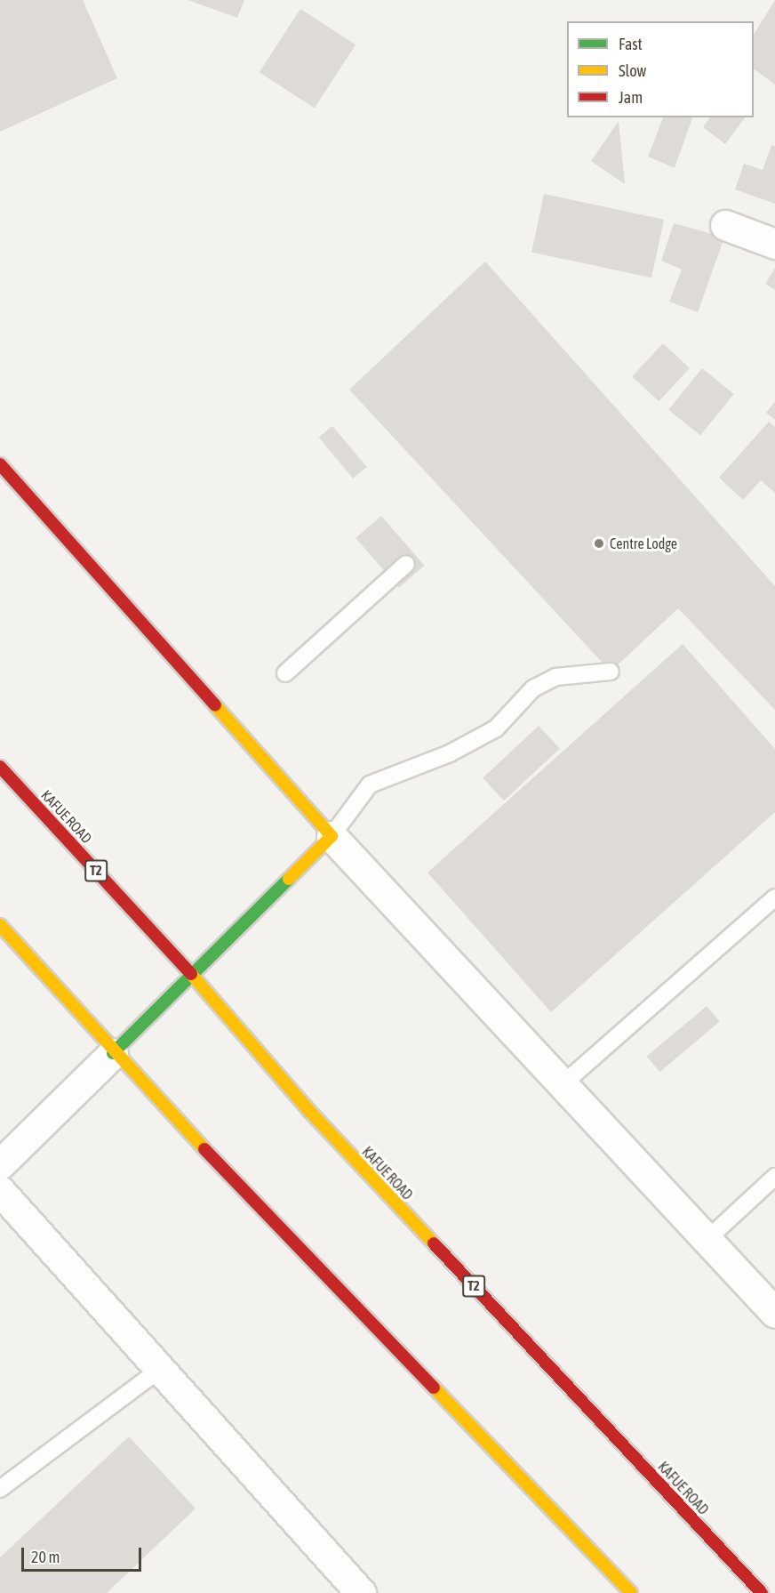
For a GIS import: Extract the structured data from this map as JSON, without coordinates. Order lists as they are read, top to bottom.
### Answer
{
  "streets": {
    "main road": ["KAFUE ROAD", "T2"]
  },
  "places": ["Centre Lodge"],
  "legend": ["Fast", "Slow", "Jam"],
  "scale_bar": "20 m"
}
